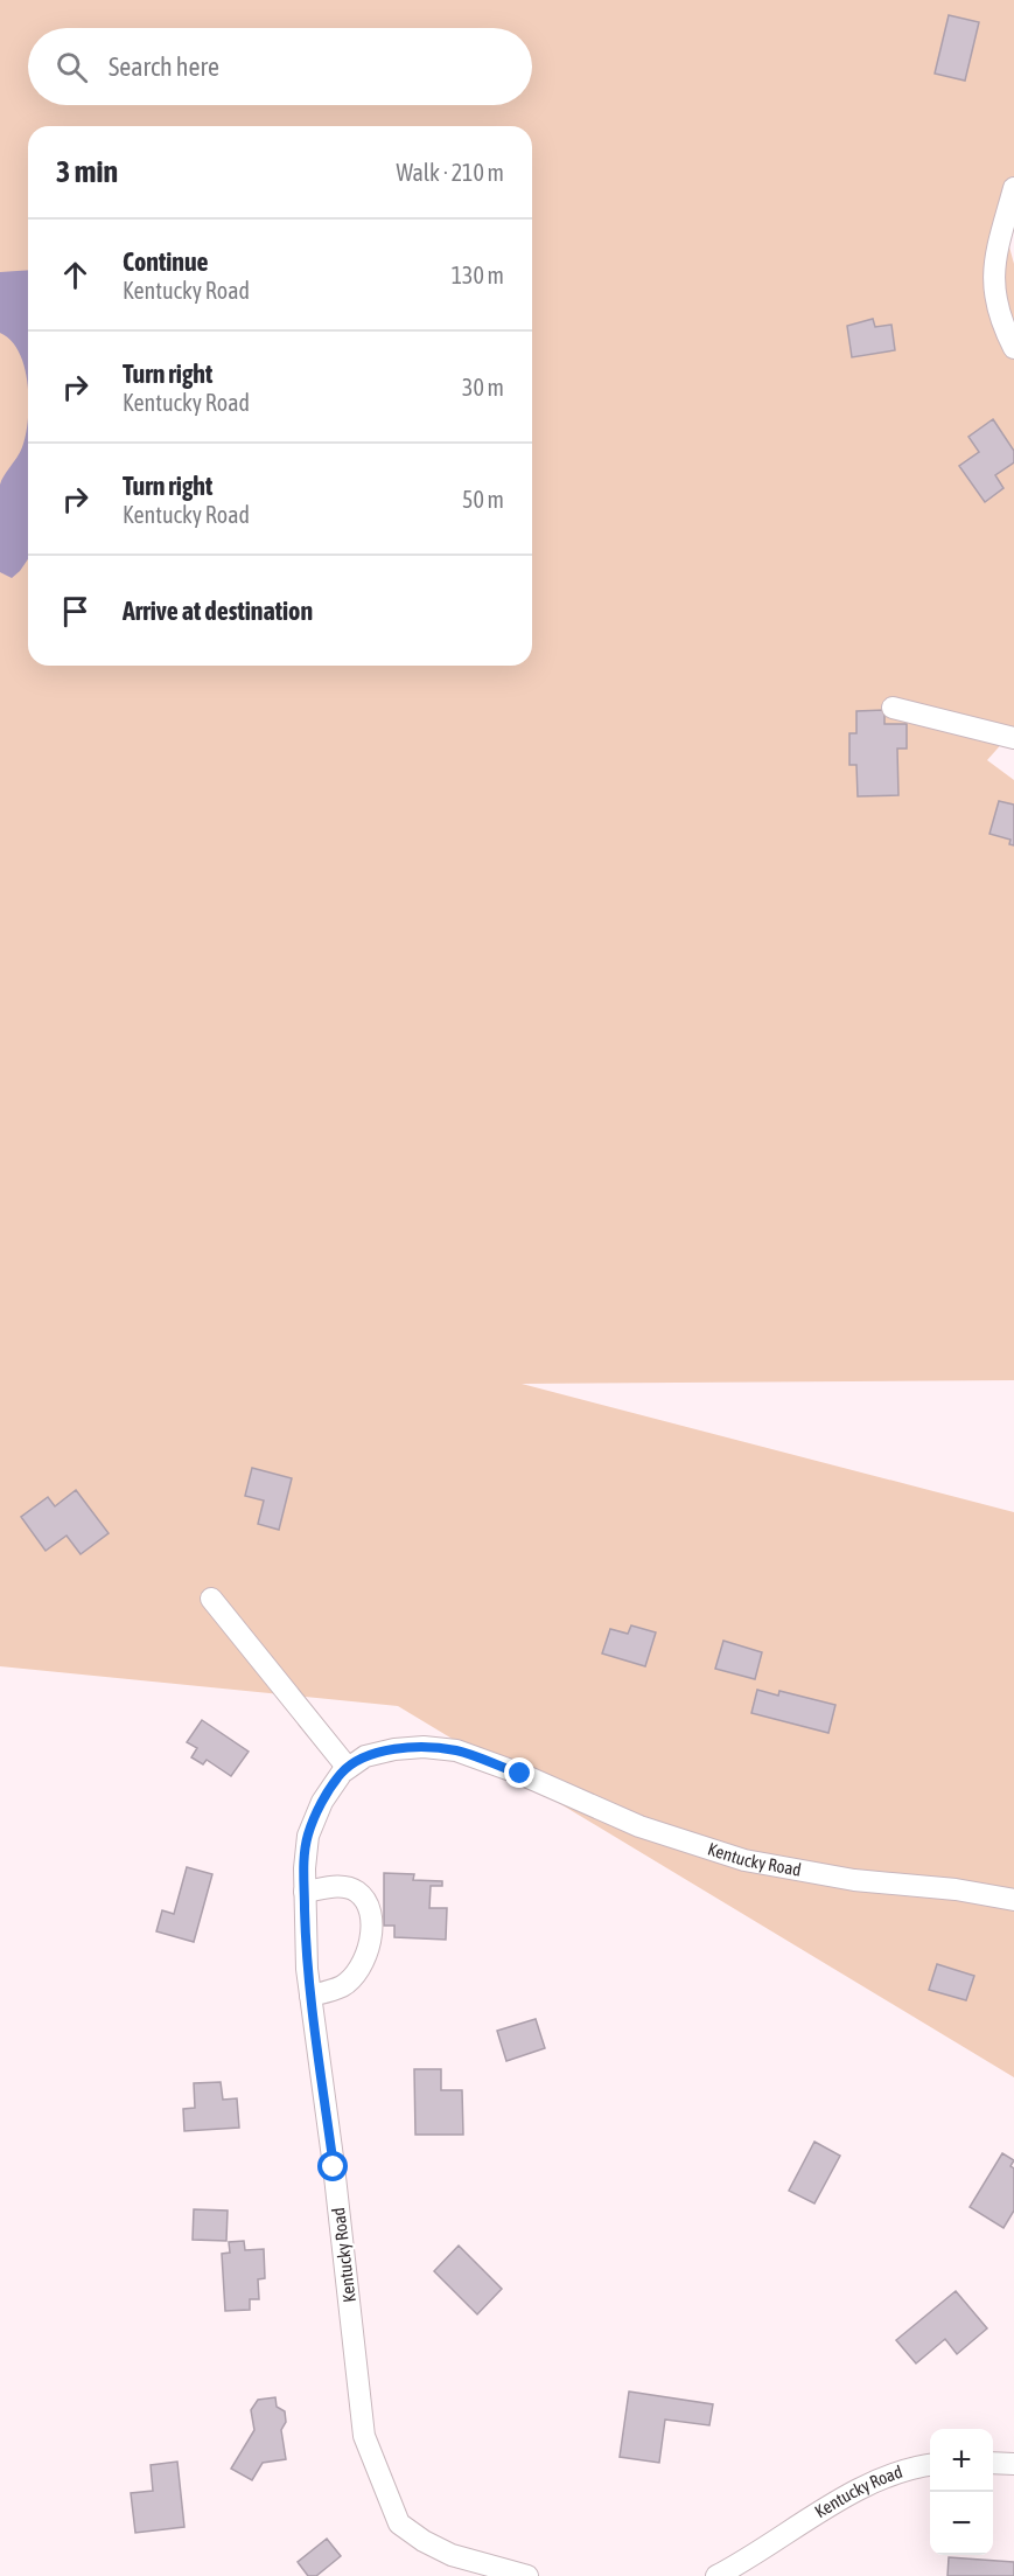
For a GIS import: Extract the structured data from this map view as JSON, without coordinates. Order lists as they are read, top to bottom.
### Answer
{
  "streets": {
    "street": ["Kentucky Road"]
  },
  "page": {
    "search": "Search here",
    "heading": ["3 min", "Walk · 210 m"],
    "list": [
      ["Continue", "Kentucky Road", "130 m"],
      ["Turn right", "Kentucky Road", "30 m"],
      ["Turn right", "Kentucky Road", "50 m"],
      "Arrive at destination"
    ],
    "map_buttons": ["+", "−"]
  }
}
